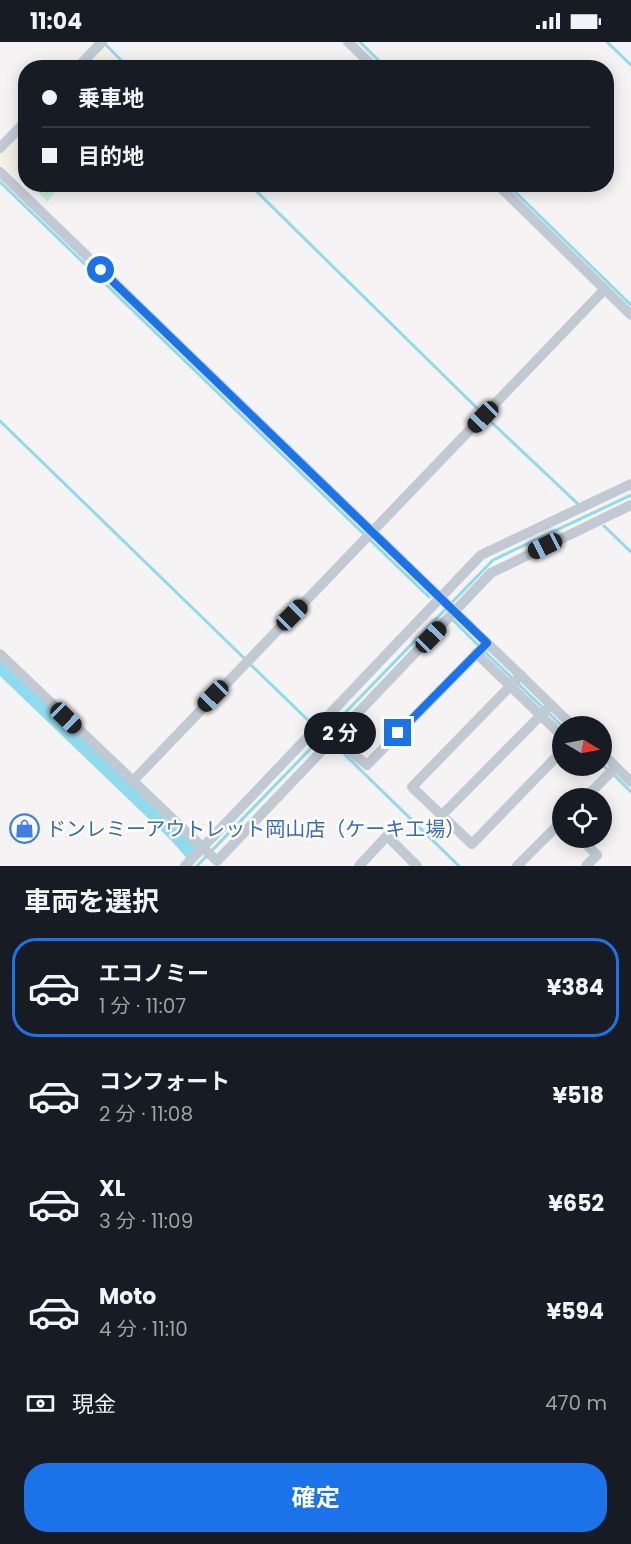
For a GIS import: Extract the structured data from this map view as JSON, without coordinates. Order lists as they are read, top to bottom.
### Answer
{
  "places": {
    "shop": ["ドンレミーアウトレット岡山店（ケーキ工場）"]
  },
  "north": "right",
  "page": {
    "status": "11:04",
    "banner": ["乗車地", "目的地"],
    "bubble": "2 分",
    "heading": "車両を選択",
    "list": [
      {
        "name": "エコノミー",
        "note": "1 分 · 11:07",
        "value": "¥384"
      },
      {
        "name": "コンフォート",
        "note": "2 分 · 11:08",
        "value": "¥518"
      },
      {
        "name": "XL",
        "note": "3 分 · 11:09",
        "value": "¥652"
      },
      {
        "name": "Moto",
        "note": "4 分 · 11:10",
        "value": "¥594"
      }
    ],
    "pay": ["現金", "470 m"],
    "buttons": "確定"
  }
}
